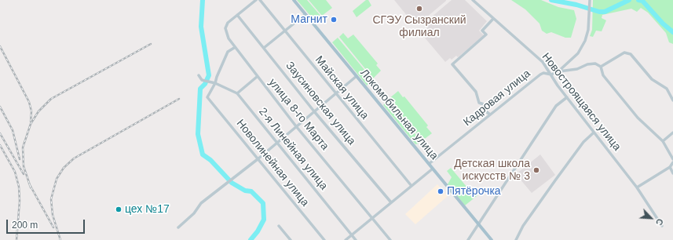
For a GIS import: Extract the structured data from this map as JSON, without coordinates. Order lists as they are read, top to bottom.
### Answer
{
  "streets": {
    "main road": ["Локомобильная улица"],
    "street": [
      "Майская улица",
      "Кадровая улица",
      "Новостроящаяся улица",
      "Заусиновская улица",
      "улица 8-го Марта",
      "2-я Линейная улица",
      "Новолинейная улица"
    ]
  },
  "crossings": [
    ["Кадровая улица", "Новостроящаяся улица"],
    ["Кадровая улица", "Локомобильная улица"],
    ["Заусиновская улица", "улица 8-го Марта"],
    ["2-я Линейная улица", "Новолинейная улица"]
  ],
  "places": [
    "СГЭУ Сызранский филиал",
    "Магнит",
    "Детская школа искусств № 3",
    "Пятёрочка",
    "цех №17"
  ],
  "scale_bar": "200 m",
  "north": "bottom right"
}
